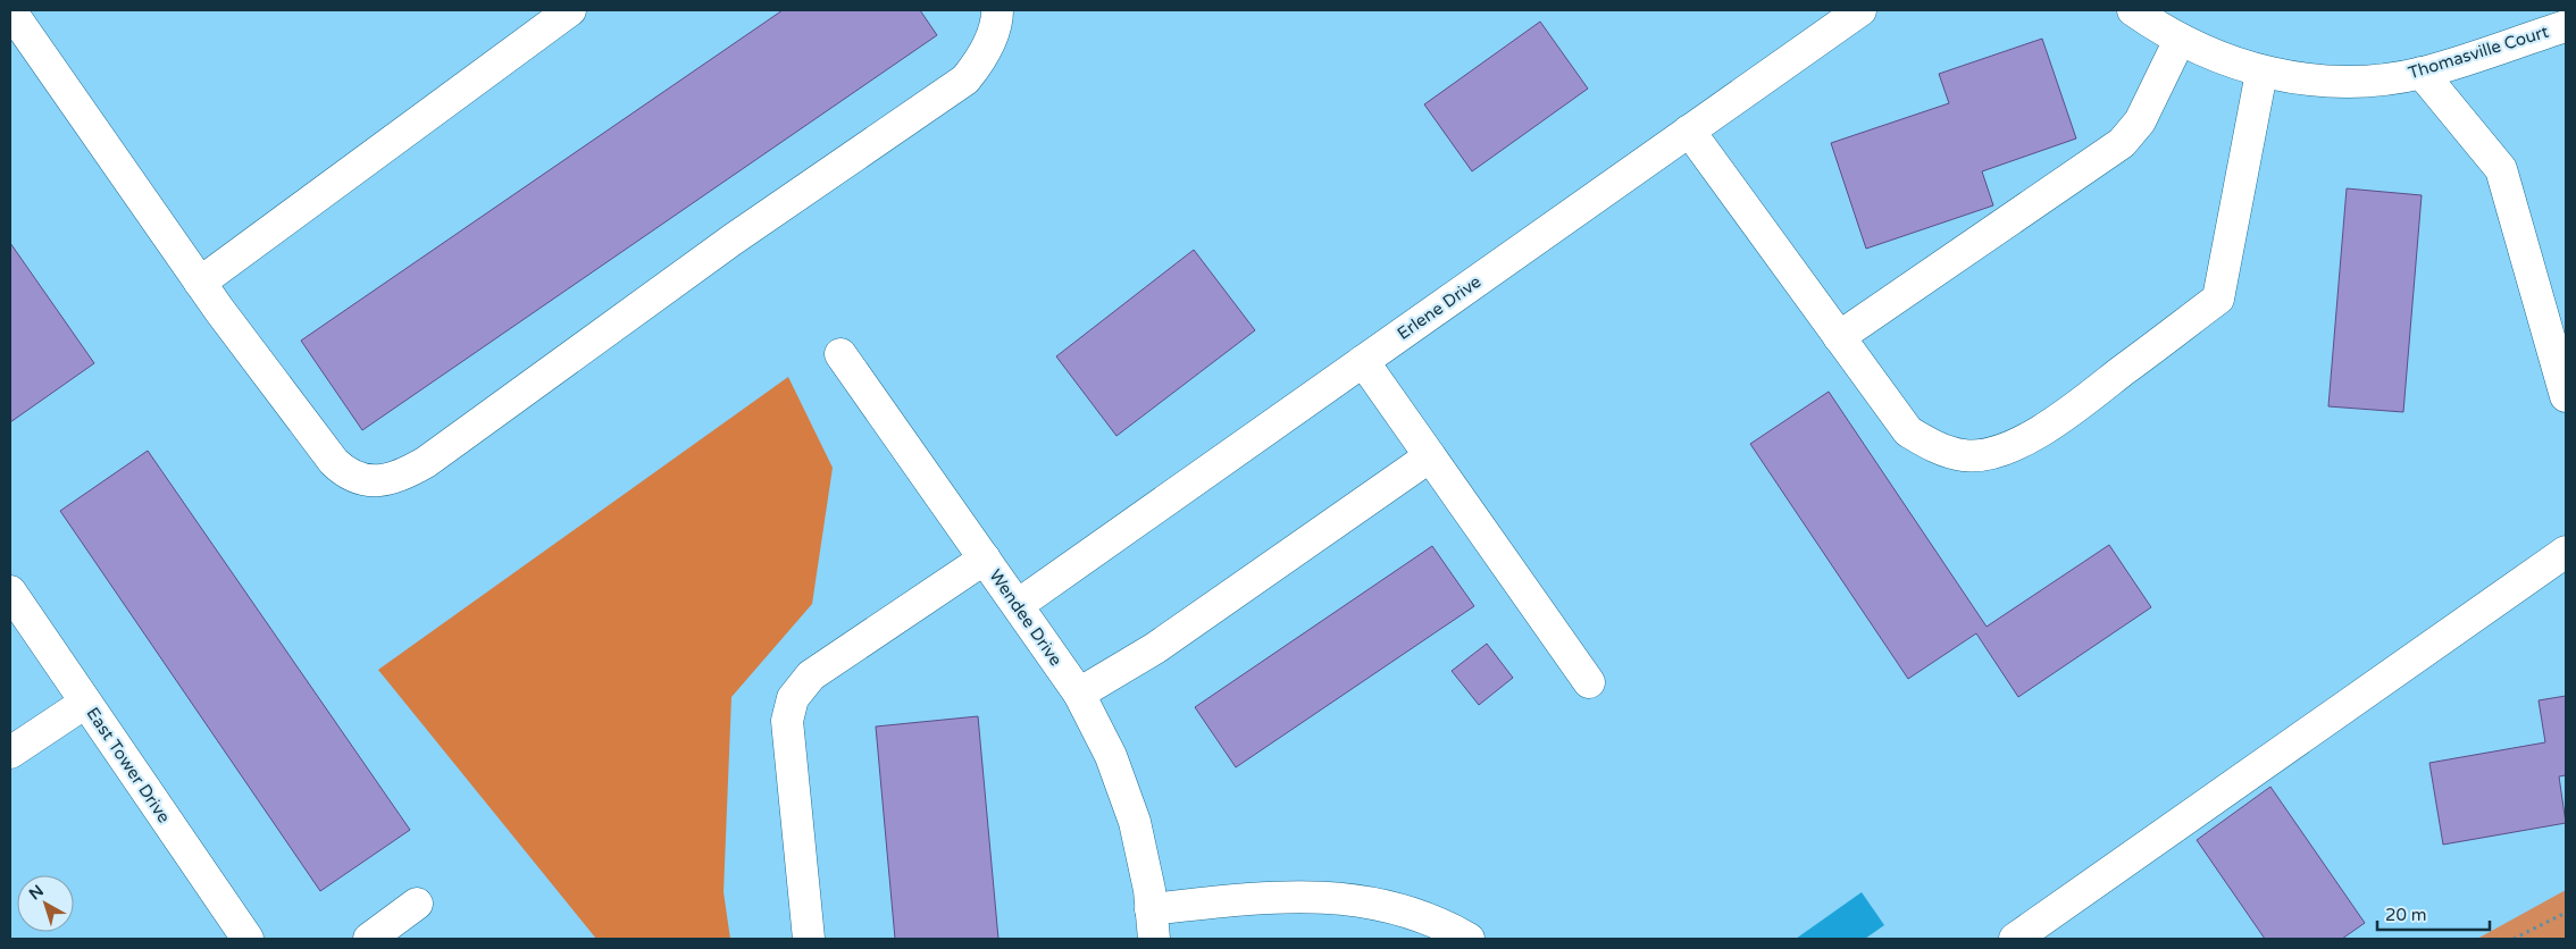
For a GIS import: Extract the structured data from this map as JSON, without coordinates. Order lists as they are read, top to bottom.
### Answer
{
  "streets": {
    "street": [
      "Thomasville Court",
      "Erlene Drive",
      "Wendee Drive",
      "East Tower Drive"
    ]
  },
  "crossings": [
    ["Erlene Drive", "Wendee Drive"]
  ],
  "scale_bar": "20 m",
  "north": "top left"
}
